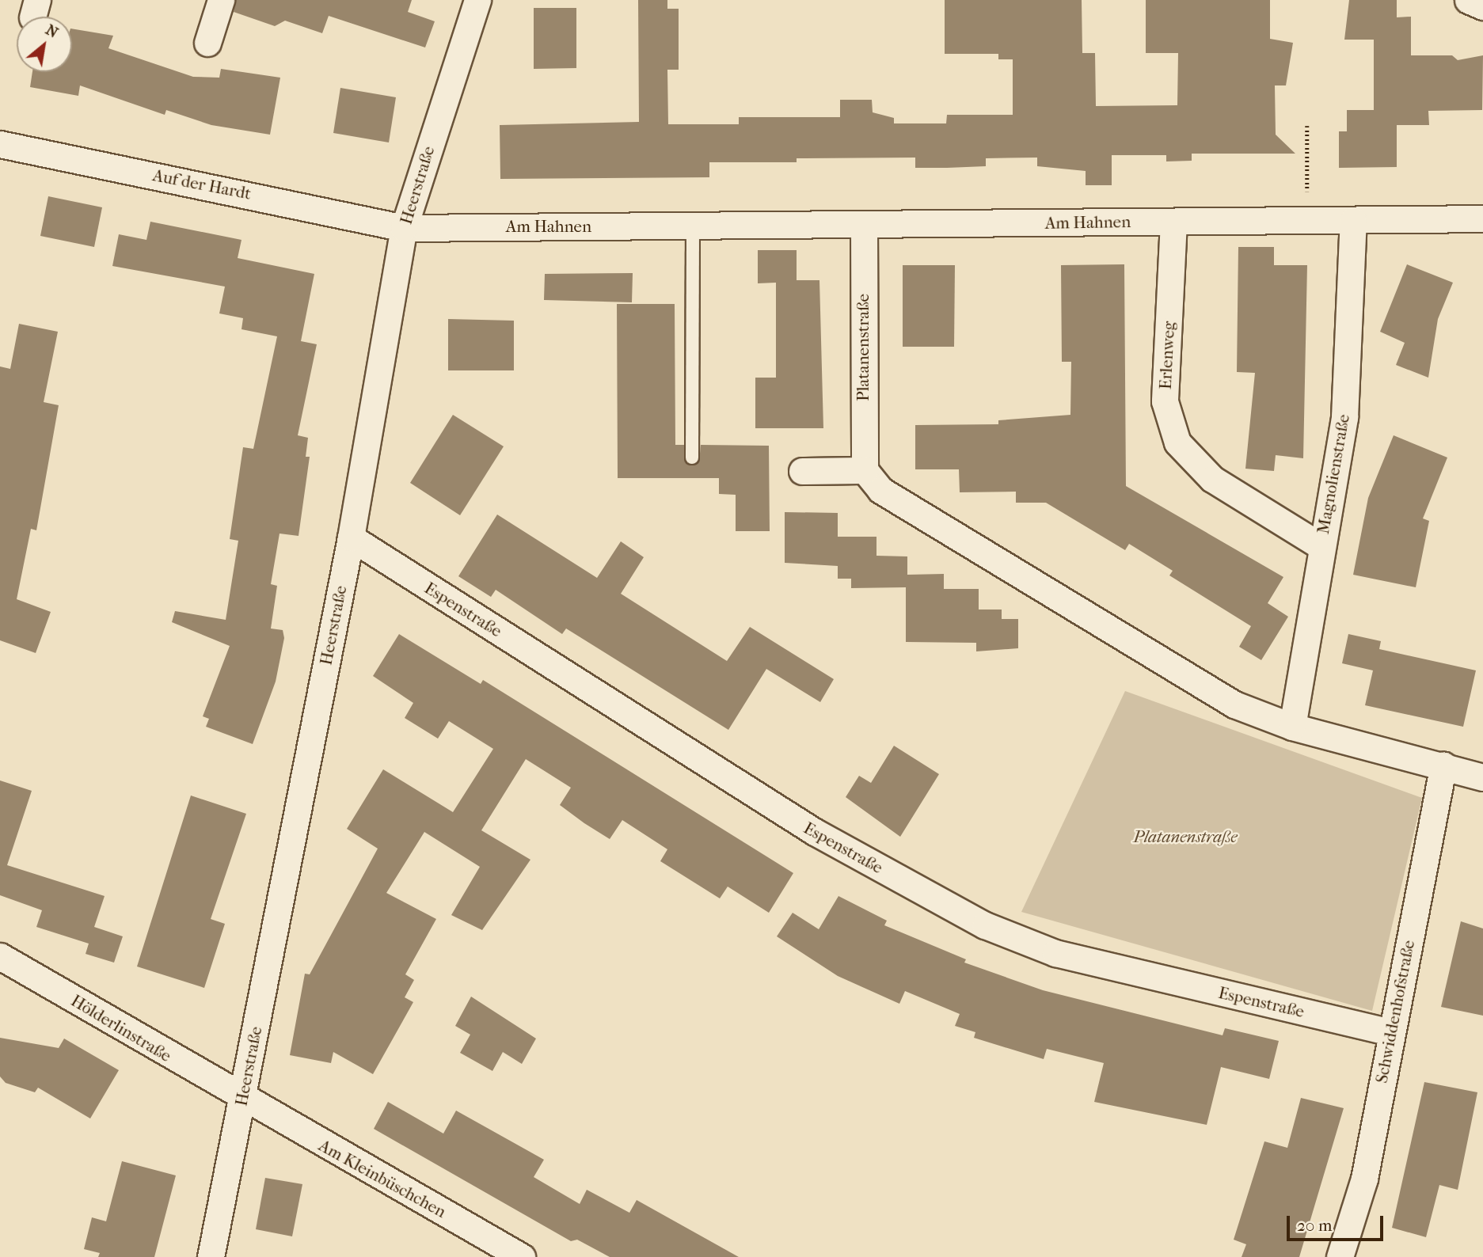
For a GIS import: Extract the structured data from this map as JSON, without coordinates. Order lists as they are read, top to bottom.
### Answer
{
  "streets": {
    "street": [
      "Auf der Hardt",
      "Heerstraße",
      "Am Hahnen",
      "Platanenstraße",
      "Erlenweg",
      "Magnolienstraße",
      "Espenstraße",
      "Schwiddenhofstraße",
      "Hölderlinstraße",
      "Am Kleinbüschchen"
    ]
  },
  "crossings": [
    ["Auf der Hardt", "Heerstraße"],
    ["Auf der Hardt", "Am Hahnen"],
    ["Heerstraße", "Am Hahnen"],
    ["Heerstraße", "Espenstraße"],
    ["Heerstraße", "Hölderlinstraße"],
    ["Heerstraße", "Am Kleinbüschchen"],
    ["Am Hahnen", "Platanenstraße"],
    ["Am Hahnen", "Erlenweg"],
    ["Am Hahnen", "Magnolienstraße"],
    ["Erlenweg", "Magnolienstraße"],
    ["Espenstraße", "Schwiddenhofstraße"],
    ["Hölderlinstraße", "Am Kleinbüschchen"]
  ],
  "parks": ["Platanenstraße"],
  "scale_bar": "20 m",
  "north": "top right"
}
